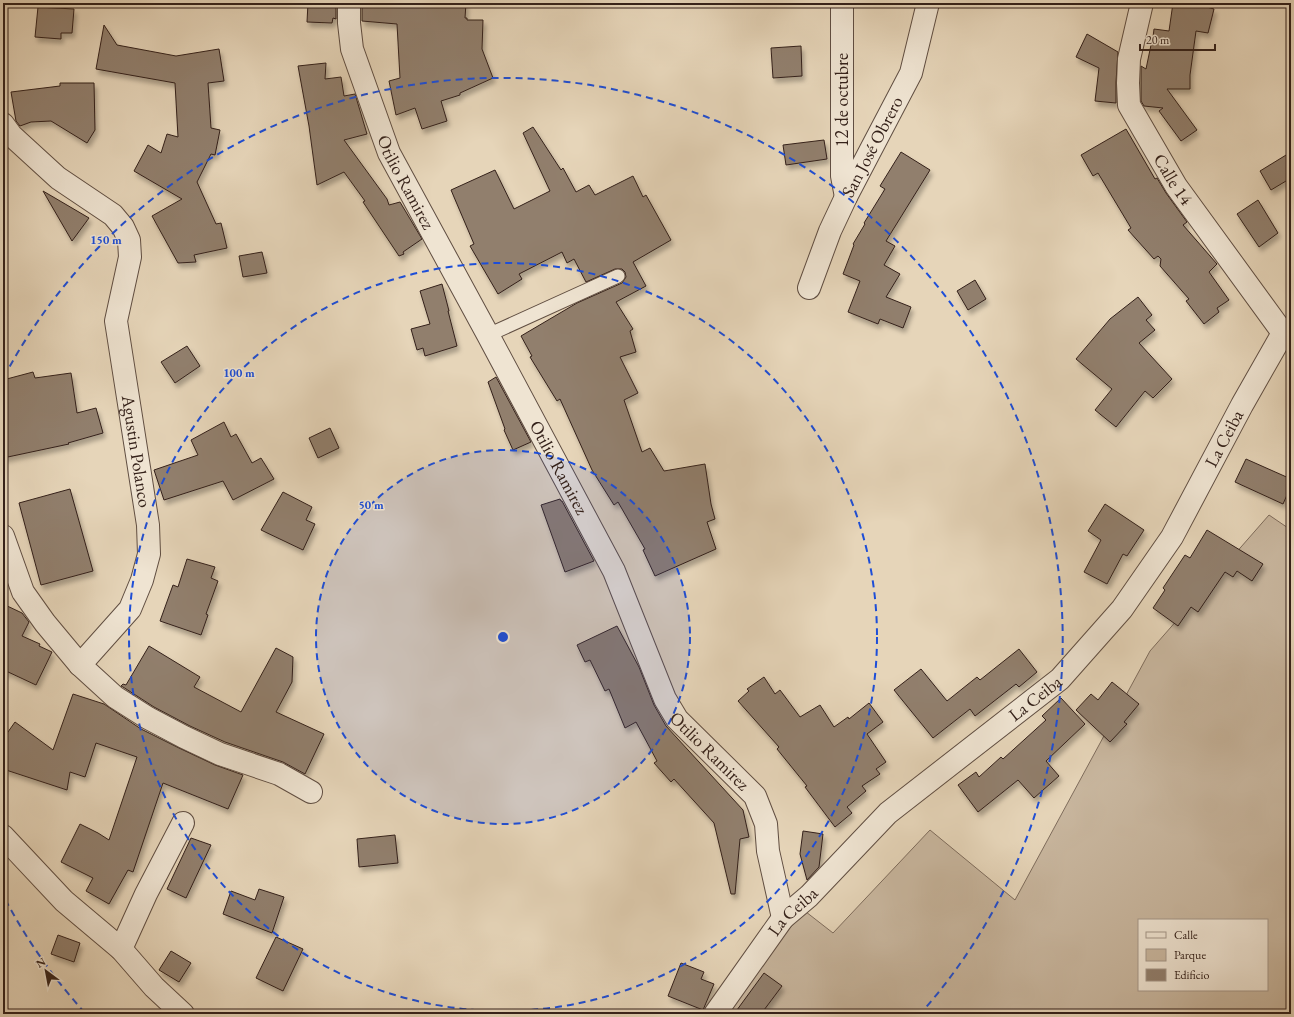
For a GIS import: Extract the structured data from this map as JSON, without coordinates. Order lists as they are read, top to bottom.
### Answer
{
  "streets": {
    "street": [
      "12 de octubre",
      "San José Obrero",
      "Calle 14",
      "Otilio Ramirez",
      "La Ceiba",
      "Agustin Polanco"
    ]
  },
  "crossings": [
    ["12 de octubre", "San José Obrero"],
    ["Calle 14", "La Ceiba"],
    ["Otilio Ramirez", "La Ceiba"]
  ],
  "legend": ["Calle", "Parque", "Edificio"],
  "scale_bar": "20 m",
  "north": "top left",
  "rings": ["150 m", "100 m", "50 m"]
}
